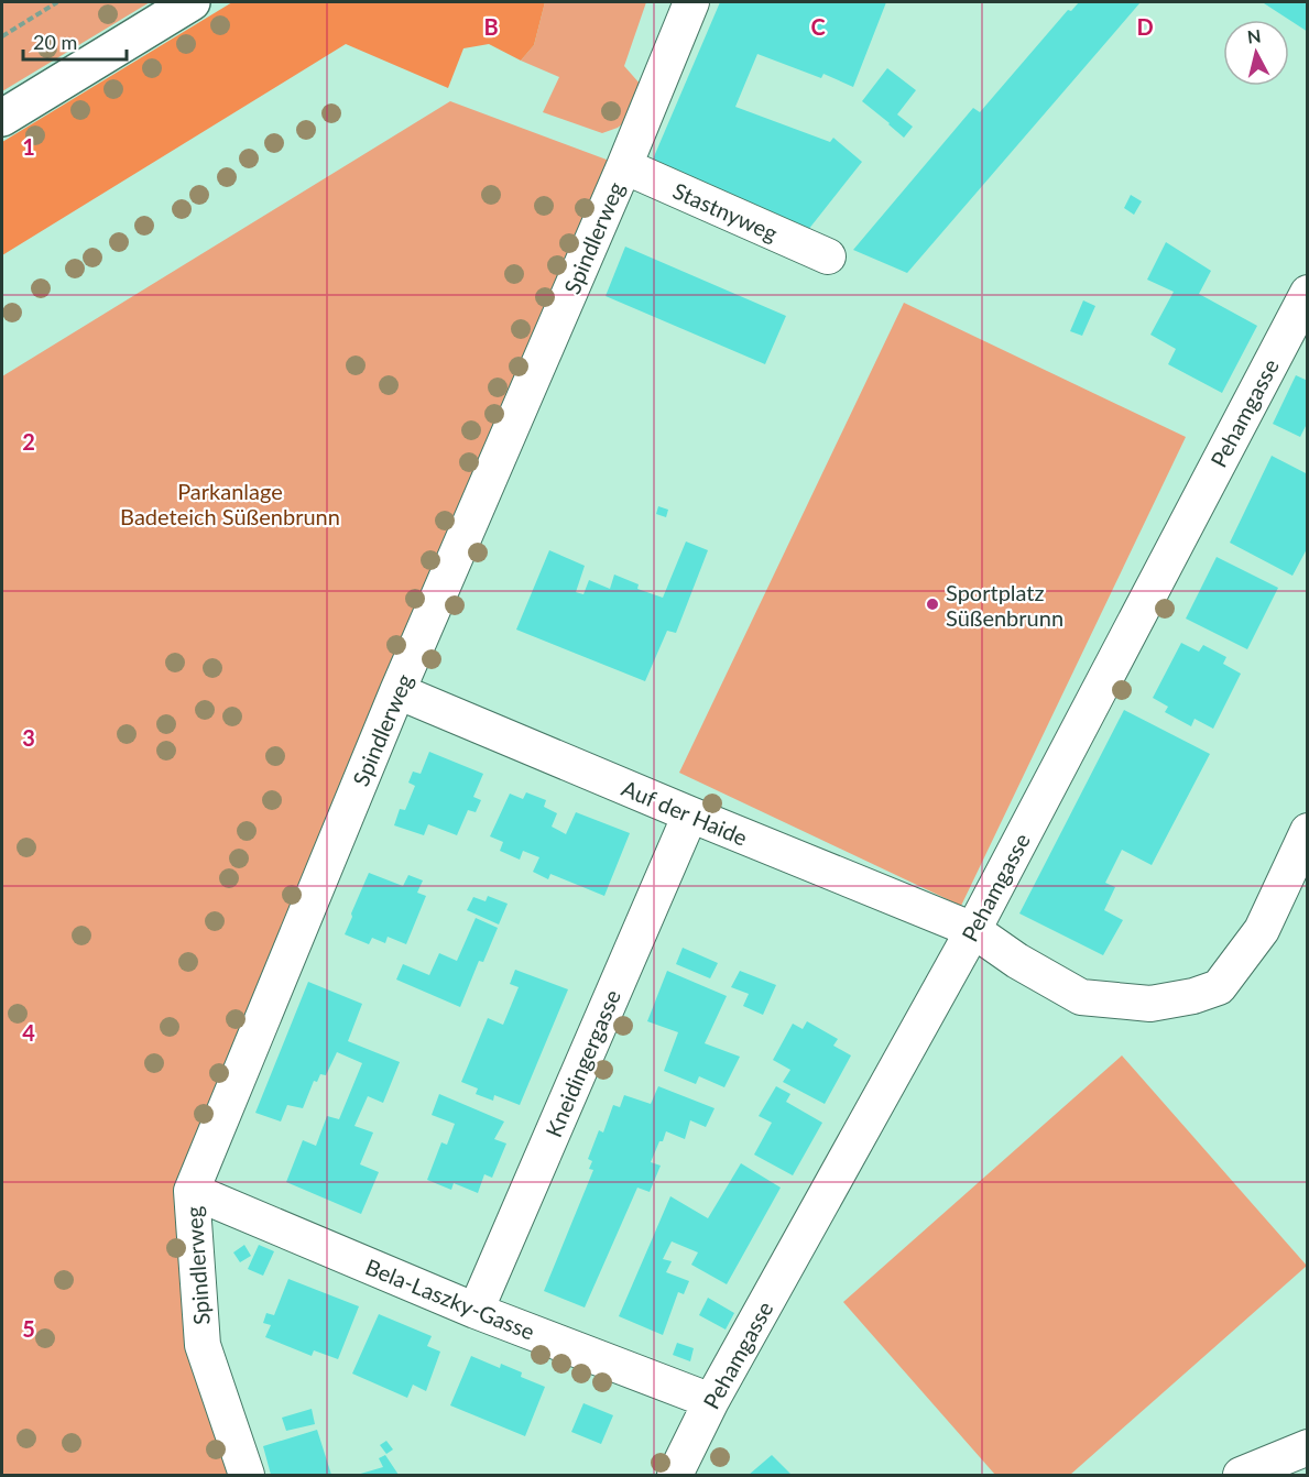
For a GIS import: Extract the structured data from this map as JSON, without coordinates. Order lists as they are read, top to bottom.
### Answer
{
  "streets": {
    "street": [
      "Stastnyweg",
      "Spindlerweg",
      "Pehamgasse",
      "Auf der Haide",
      "Kneidingergasse",
      "Bela-Laszky-Gasse"
    ]
  },
  "crossings": [
    ["Stastnyweg", "Spindlerweg"],
    ["Spindlerweg", "Auf der Haide"],
    ["Spindlerweg", "Bela-Laszky-Gasse"],
    ["Pehamgasse", "Auf der Haide"],
    ["Pehamgasse", "Bela-Laszky-Gasse"],
    ["Auf der Haide", "Kneidingergasse"],
    ["Kneidingergasse", "Bela-Laszky-Gasse"]
  ],
  "parks": ["Parkanlage Badeteich Süßenbrunn"],
  "places": ["Sportplatz Süßenbrunn"],
  "scale_bar": "20 m",
  "north": "top",
  "grid": {
    "columns": ["B", "C", "D"],
    "rows": [
      "1",
      "2",
      "3",
      "4",
      "5"
    ]
  }
}
